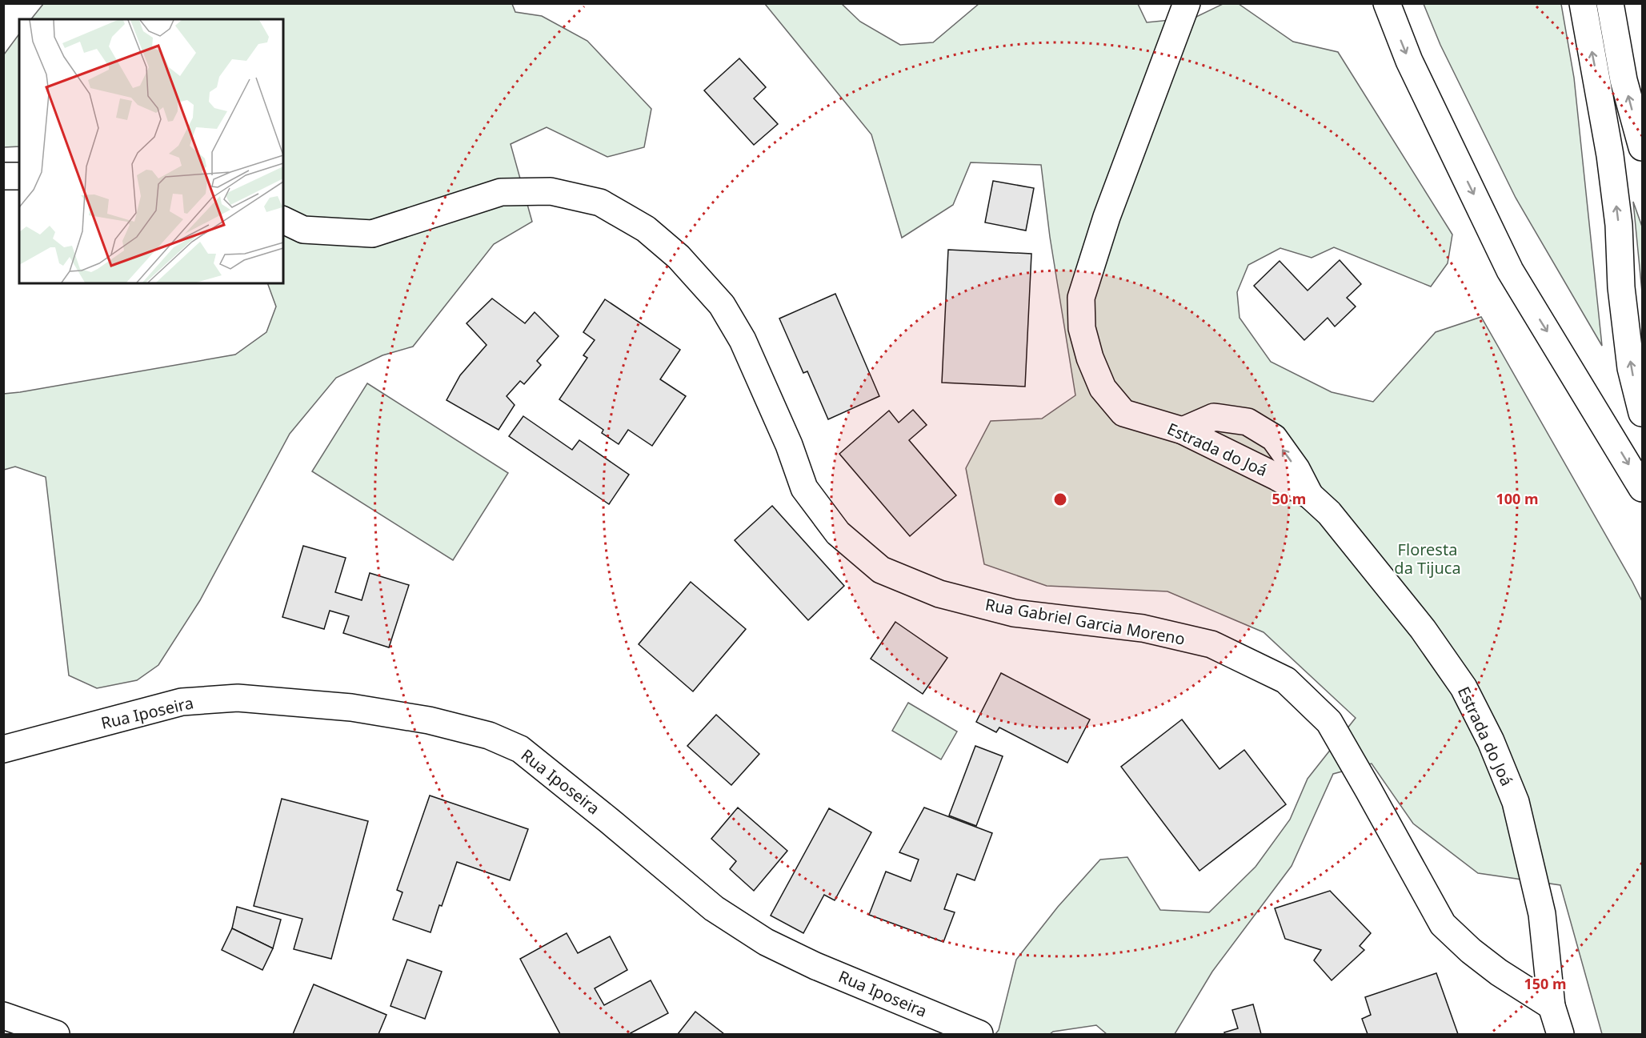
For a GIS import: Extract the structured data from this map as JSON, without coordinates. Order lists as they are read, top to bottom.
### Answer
{
  "streets": {
    "main road": ["Estrada do Joá", "Rua Gabriel Garcia Moreno", "Rua Iposeira"]
  },
  "crossings": [
    ["Estrada do Joá", "Rua Gabriel Garcia Moreno"]
  ],
  "parks": ["Floresta da Tijuca"],
  "rings": ["50 m", "100 m", "150 m"]
}
